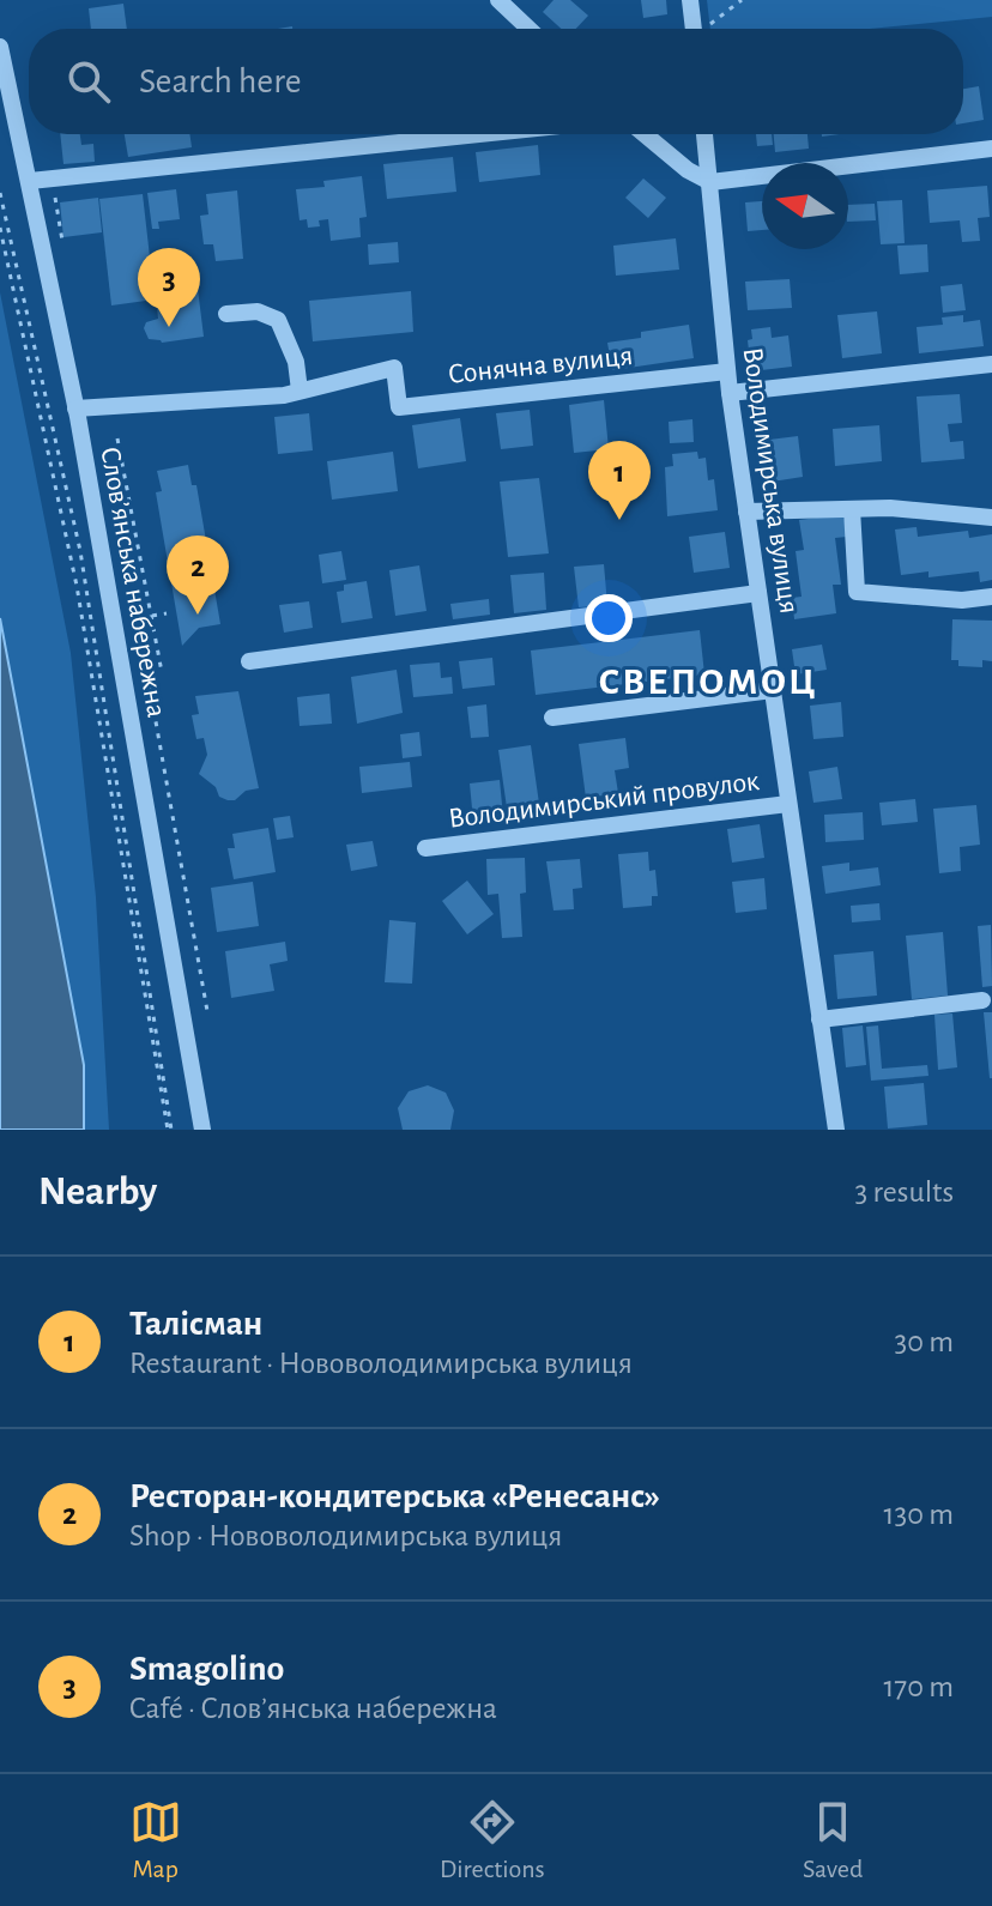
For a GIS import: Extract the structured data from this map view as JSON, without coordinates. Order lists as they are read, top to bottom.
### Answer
{
  "streets": {
    "street": [
      "Сонячна вулиця",
      "Володимирська вулиця",
      "Словʼянська набережна",
      "Володимирський провулок"
    ]
  },
  "crossings": [
    ["Сонячна вулиця", "Володимирська вулиця"],
    ["Володимирська вулиця", "Володимирський провулок"]
  ],
  "districts": ["СВЕПОМОЦ"],
  "north": "left",
  "page": {
    "search": "Search here",
    "pins": ["3", "1", "2"],
    "heading": ["Nearby", "3 results"],
    "list": [
      {
        "mark": "1",
        "name": "Талісман",
        "note": "Restaurant · Нововолодимирська вулиця",
        "value": "30 m"
      },
      {
        "mark": "2",
        "name": "Ресторан-кондитерська «Ренесанс»",
        "note": "Shop · Нововолодимирська вулиця",
        "value": "130 m"
      },
      {
        "mark": "3",
        "name": "Smagolino",
        "note": "Café · Словʼянська набережна",
        "value": "170 m"
      }
    ],
    "nav": ["Map", "Directions", "Saved"]
  }
}
